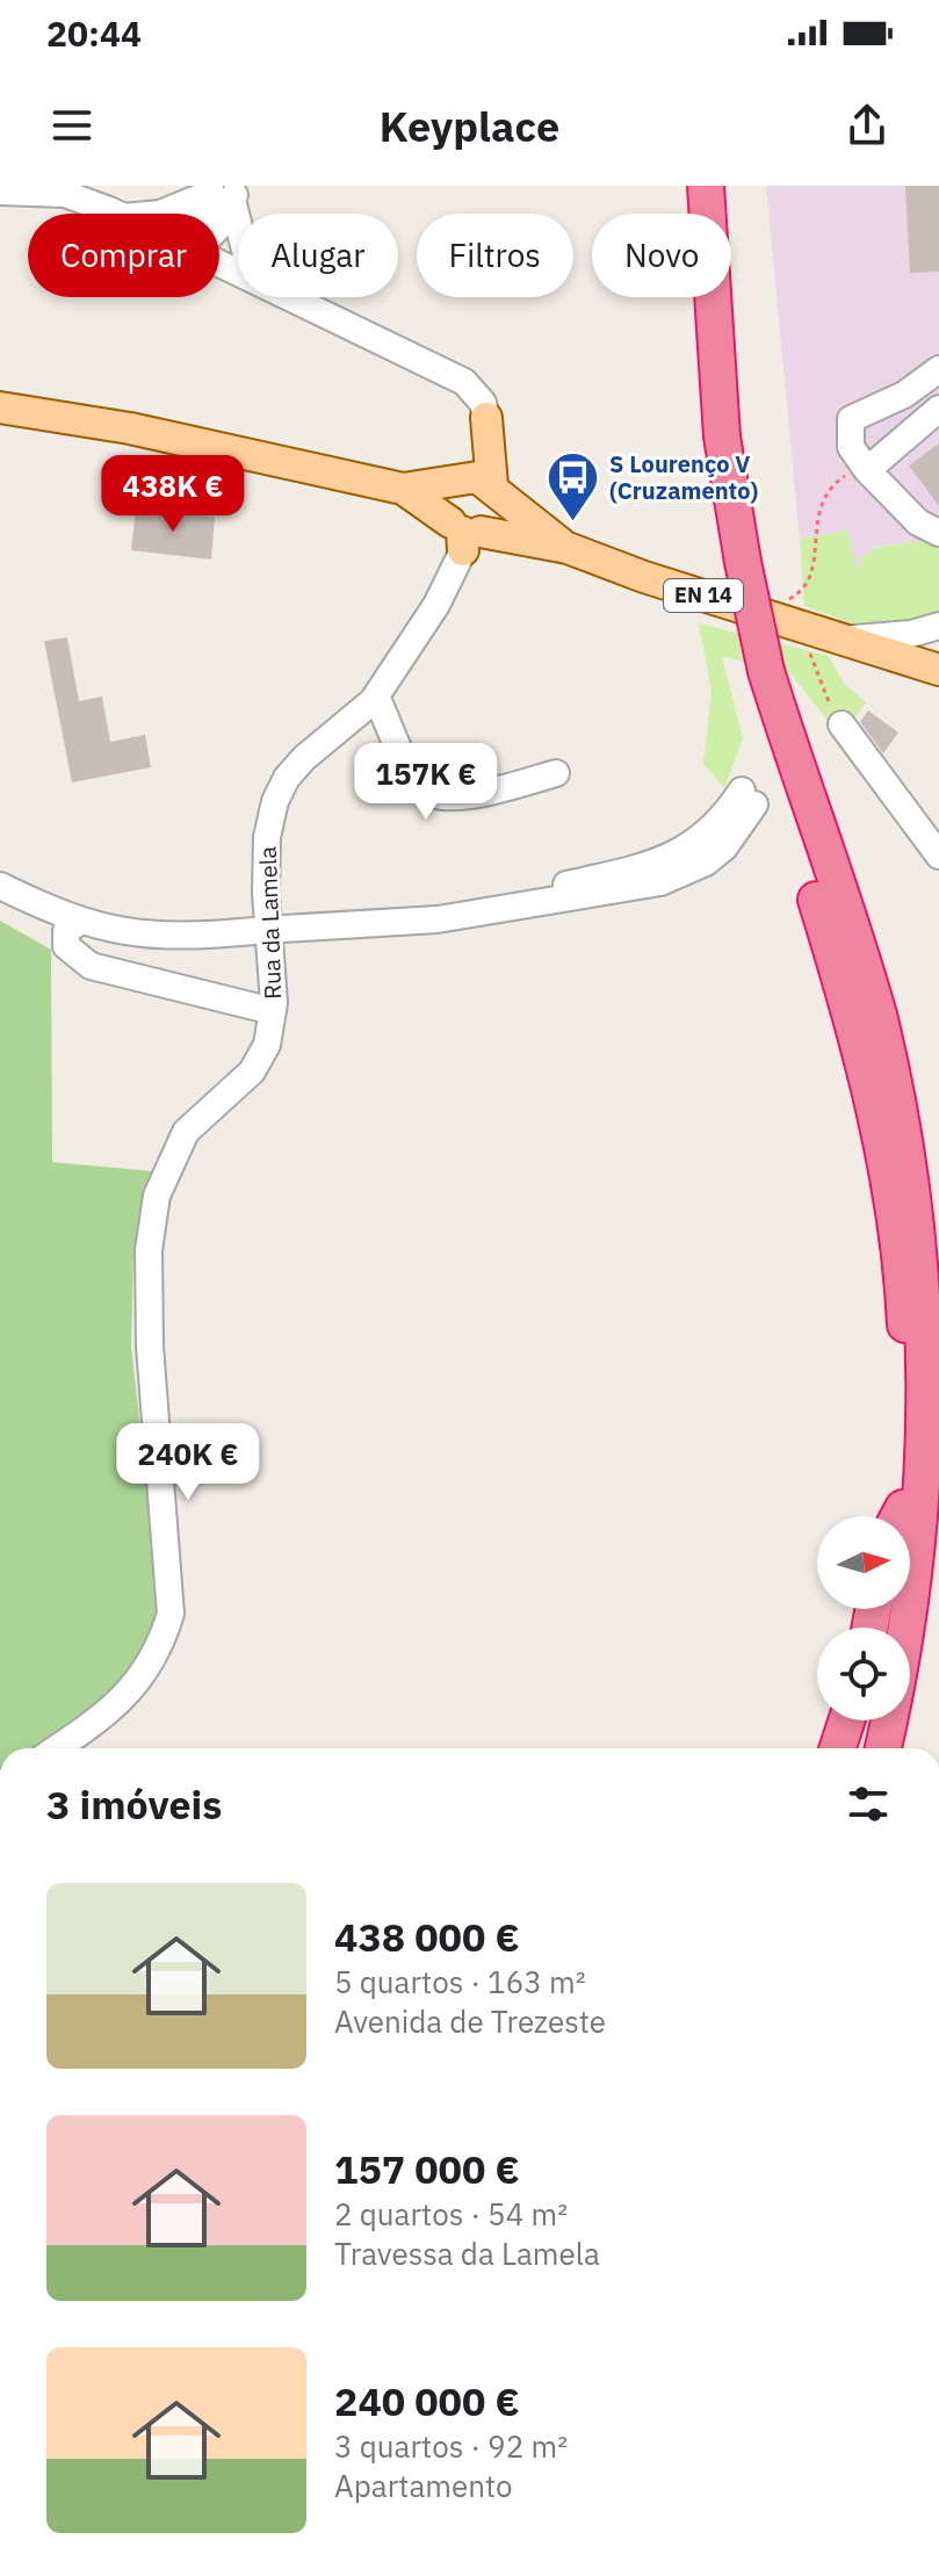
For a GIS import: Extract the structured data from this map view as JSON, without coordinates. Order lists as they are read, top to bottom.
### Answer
{
  "streets": {
    "main road": ["EN 14"],
    "street": ["Rua da Lamela"]
  },
  "crossings": [
    ["EN 14", "Rua da Lamela"]
  ],
  "places": {
    "bus stop": ["S Lourenço V (Cruzamento)"]
  },
  "north": "right",
  "page": {
    "status": "20:44",
    "header": "Keyplace",
    "chip": [
      "Comprar",
      "Alugar",
      "Filtros",
      "Novo"
    ],
    "price": ["438K €", "157K €", "240K €"],
    "heading": "3 imóveis",
    "list": [
      {
        "name": "438 000 €",
        "note": "5 quartos · 163 m² · Avenida de Trezeste"
      },
      {
        "name": "157 000 €",
        "note": "2 quartos · 54 m² · Travessa da Lamela"
      },
      {
        "name": "240 000 €",
        "note": "3 quartos · 92 m² · Apartamento"
      }
    ]
  }
}
